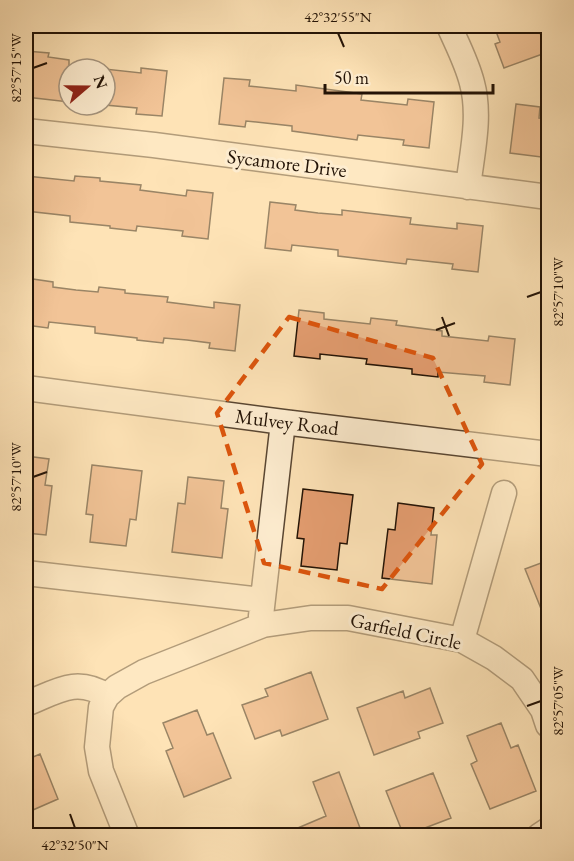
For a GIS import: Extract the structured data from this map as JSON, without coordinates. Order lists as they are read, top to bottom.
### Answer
{
  "streets": {
    "street": ["Sycamore Drive", "Mulvey Road", "Garfield Circle"]
  },
  "scale_bar": "50 m",
  "north": "right",
  "coordinates": [
    "42°32'55\"N",
    "82°57'15\"W",
    "82°57'10\"W",
    "82°57'05\"W",
    "42°32'50\"N"
  ]
}
